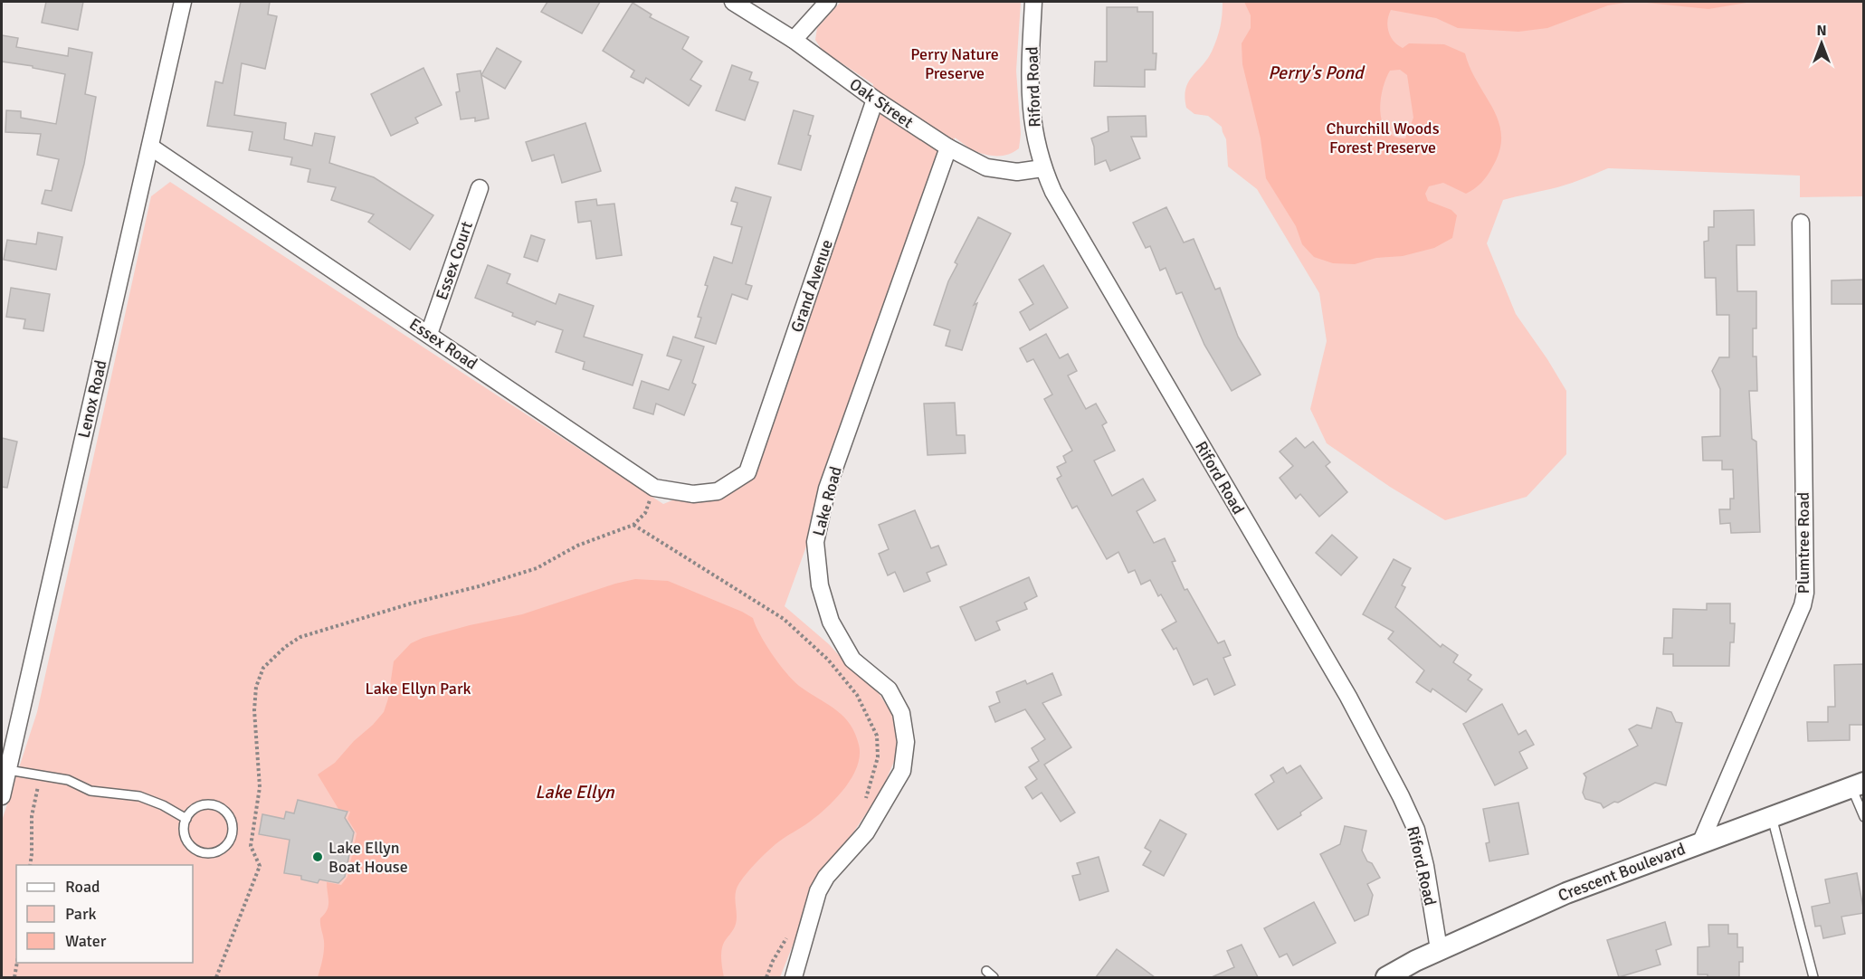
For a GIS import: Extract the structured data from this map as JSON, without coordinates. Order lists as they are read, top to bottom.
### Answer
{
  "streets": {
    "street": [
      "Riford Road",
      "Oak Street",
      "Essex Court",
      "Grand Avenue",
      "Essex Road",
      "Lenox Road",
      "Lake Road",
      "Plumtree Road",
      "Crescent Boulevard"
    ]
  },
  "crossings": [
    ["Riford Road", "Oak Street"],
    ["Riford Road", "Crescent Boulevard"],
    ["Oak Street", "Grand Avenue"],
    ["Oak Street", "Lake Road"],
    ["Essex Court", "Essex Road"],
    ["Grand Avenue", "Essex Road"],
    ["Essex Road", "Lenox Road"],
    ["Plumtree Road", "Crescent Boulevard"]
  ],
  "water": ["Perry's Pond", "Lake Ellyn"],
  "parks": ["Perry Nature Preserve", "Churchill Woods Forest Preserve", "Lake Ellyn Park"],
  "places": ["Lake Ellyn Boat House"],
  "legend": ["Road", "Park", "Water"],
  "north": "top"
}
